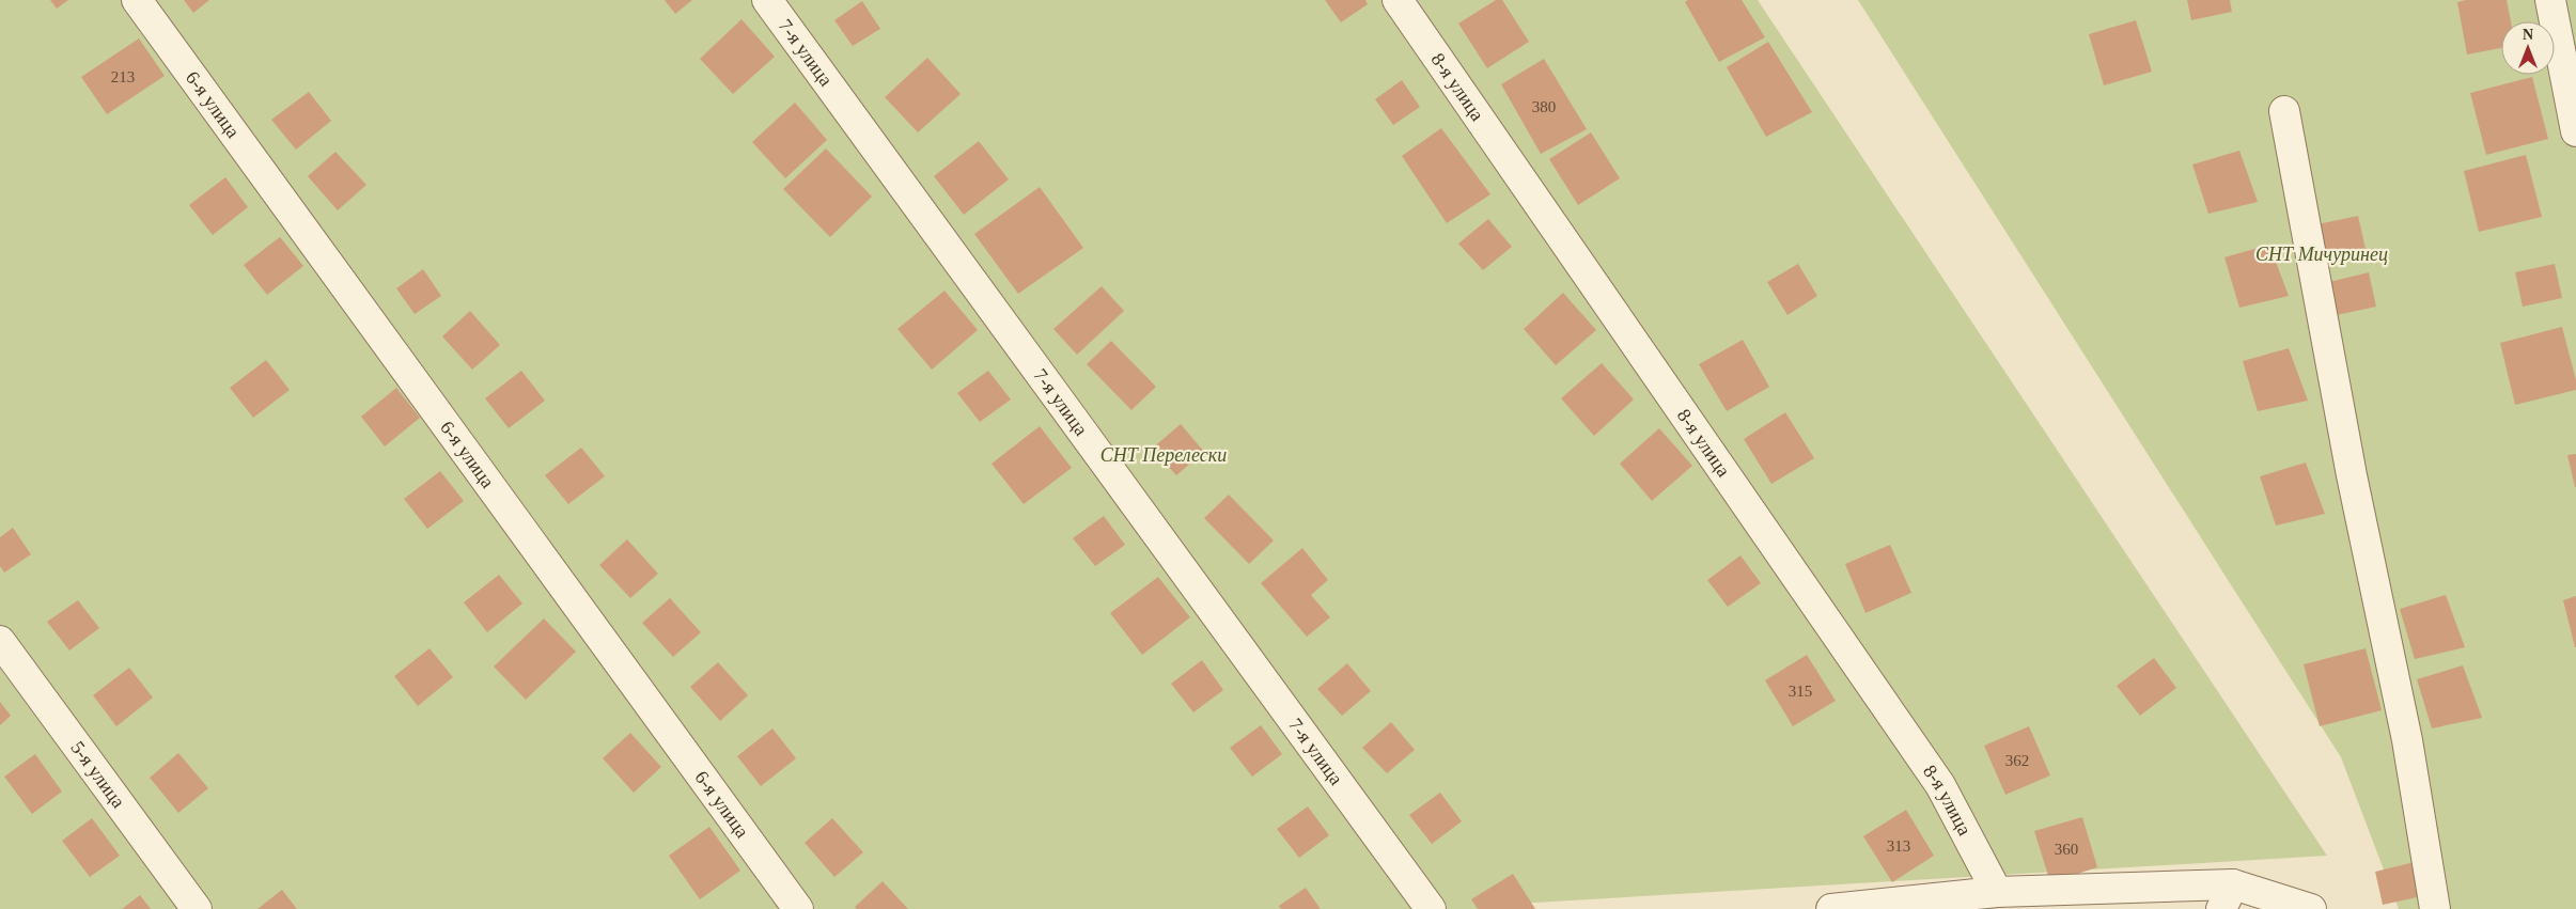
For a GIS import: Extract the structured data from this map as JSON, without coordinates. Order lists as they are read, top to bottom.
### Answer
{
  "streets": {
    "street": [
      "7-я улица",
      "8-я улица",
      "6-я улица",
      "5-я улица"
    ]
  },
  "parks": ["СНТ Мичуринец", "СНТ Перелески"],
  "house_numbers": [
    "213",
    "380",
    "315",
    "362",
    "313",
    "360"
  ],
  "north": "top"
}
